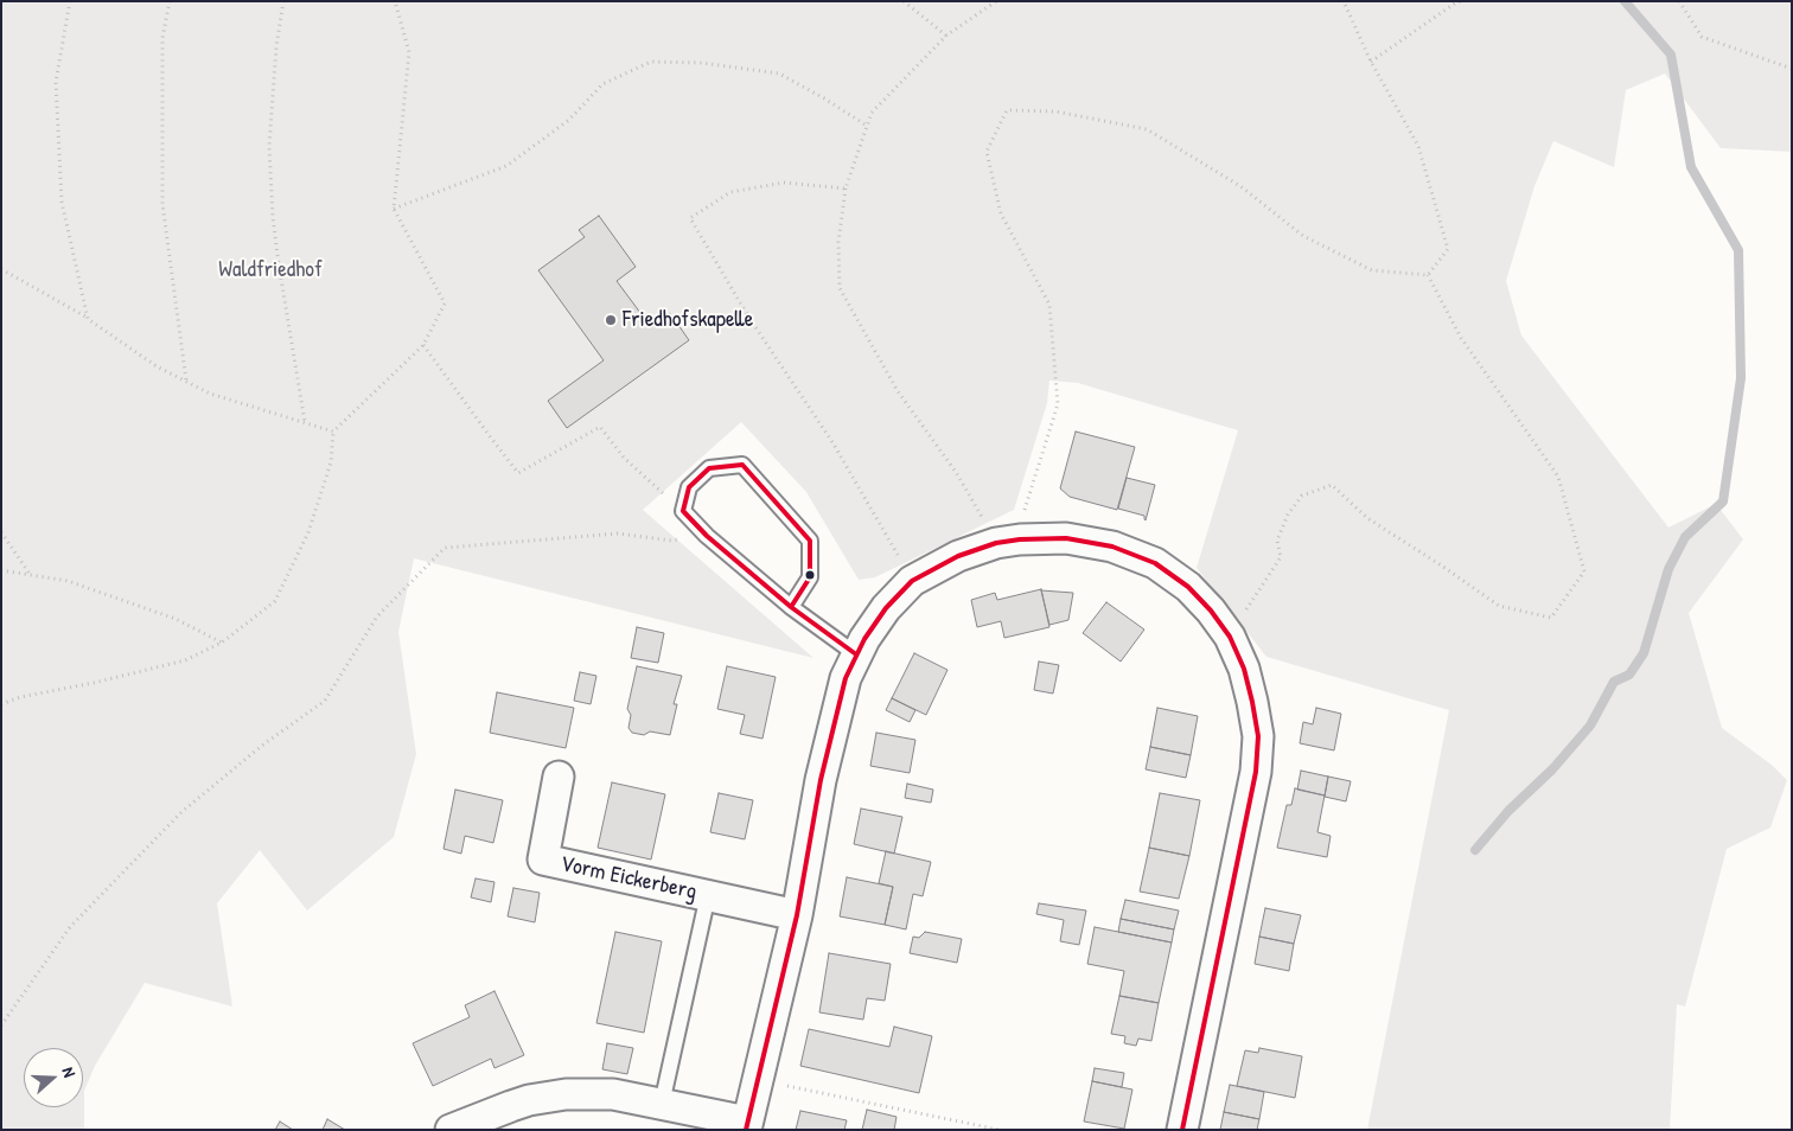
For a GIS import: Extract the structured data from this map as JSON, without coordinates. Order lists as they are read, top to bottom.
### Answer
{
  "streets": {
    "street": ["Vorm Eickerberg"]
  },
  "parks": ["Waldfriedhof"],
  "places": ["Friedhofskapelle"],
  "north": "right"
}
